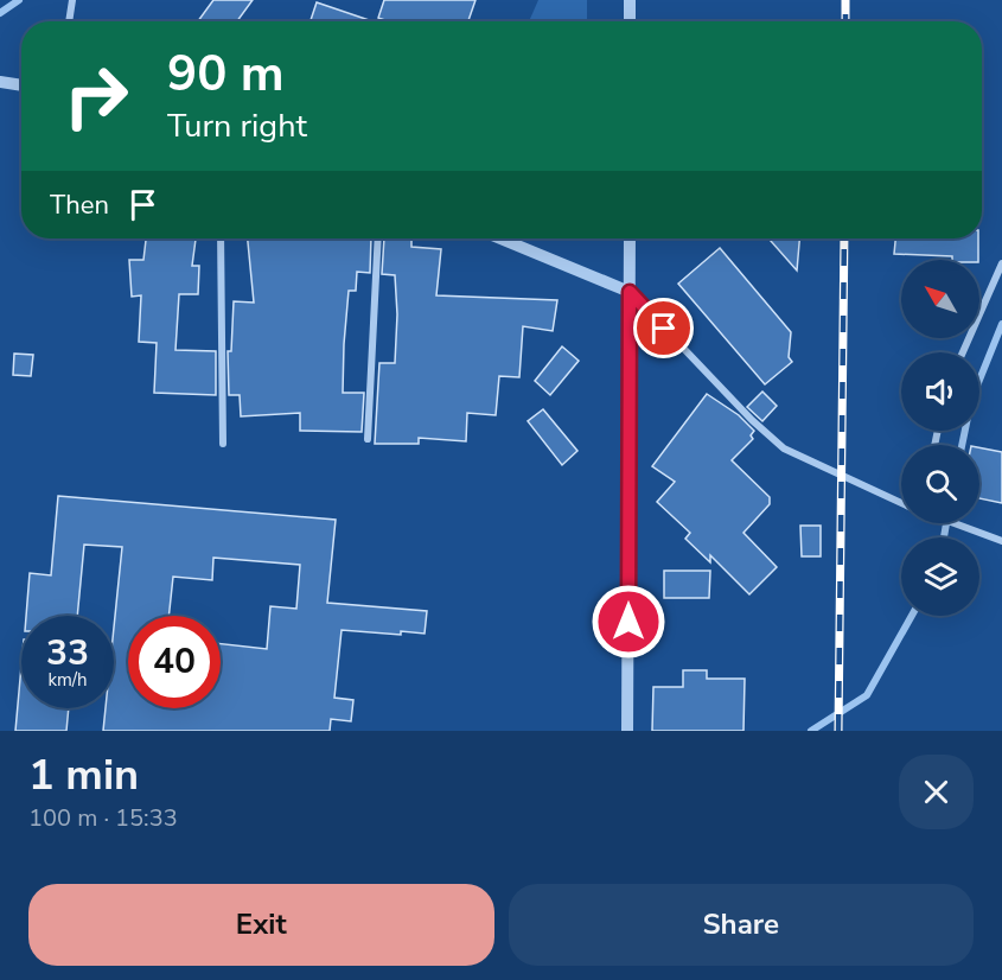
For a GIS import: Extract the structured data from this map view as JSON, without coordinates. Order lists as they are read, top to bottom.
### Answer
{
  "north": "top left",
  "page": {
    "turn": ["90 m", "Turn right"],
    "then": "Then",
    "speed": "33 km/h",
    "limit": "40",
    "heading": ["1 min", "100 m · 15:33"],
    "buttons": ["Exit", "Share"]
  }
}
